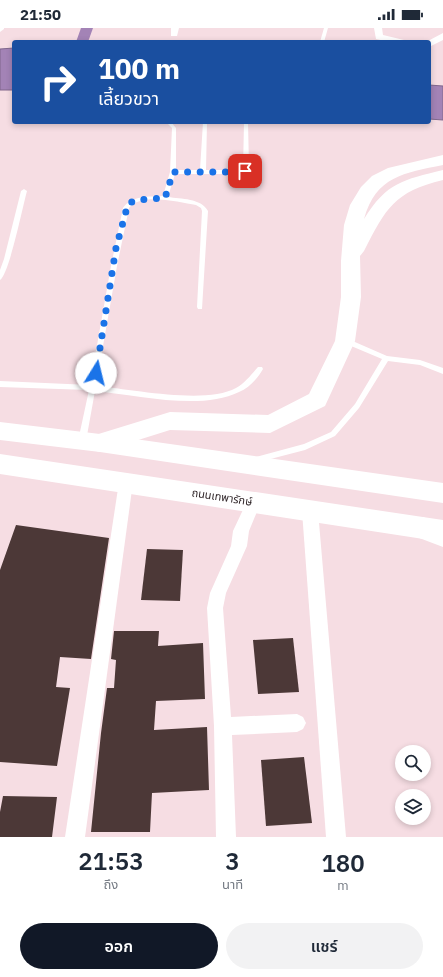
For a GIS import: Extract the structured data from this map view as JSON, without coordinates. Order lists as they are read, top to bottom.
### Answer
{
  "streets": {
    "main road": ["ถนนเทพารักษ์"]
  },
  "page": {
    "status": "21:50",
    "turn": ["100 m", "เลี้ยวขวา"],
    "eta": [
      "21:53",
      "ถึง",
      "3",
      "นาที",
      "180",
      "m"
    ],
    "buttons": ["ออก", "แชร์"]
  }
}
